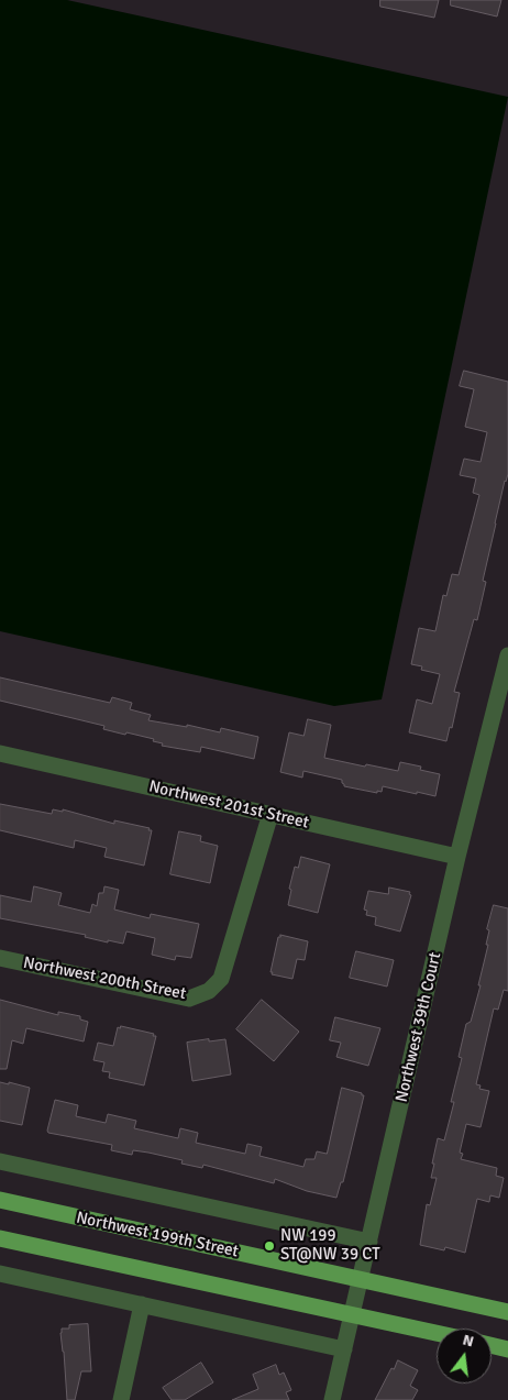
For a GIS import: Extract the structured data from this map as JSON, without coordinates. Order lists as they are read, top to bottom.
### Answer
{
  "streets": {
    "main road": ["Northwest 199th Street"],
    "street": ["Northwest 201st Street", "Northwest 200th Street", "Northwest 39th Court"]
  },
  "crossings": [
    ["Northwest 201st Street", "Northwest 200th Street"],
    ["Northwest 201st Street", "Northwest 39th Court"],
    ["Northwest 39th Court", "Northwest 199th Street"]
  ],
  "places": ["NW 199 ST@NW 39 CT"],
  "north": "top"
}
